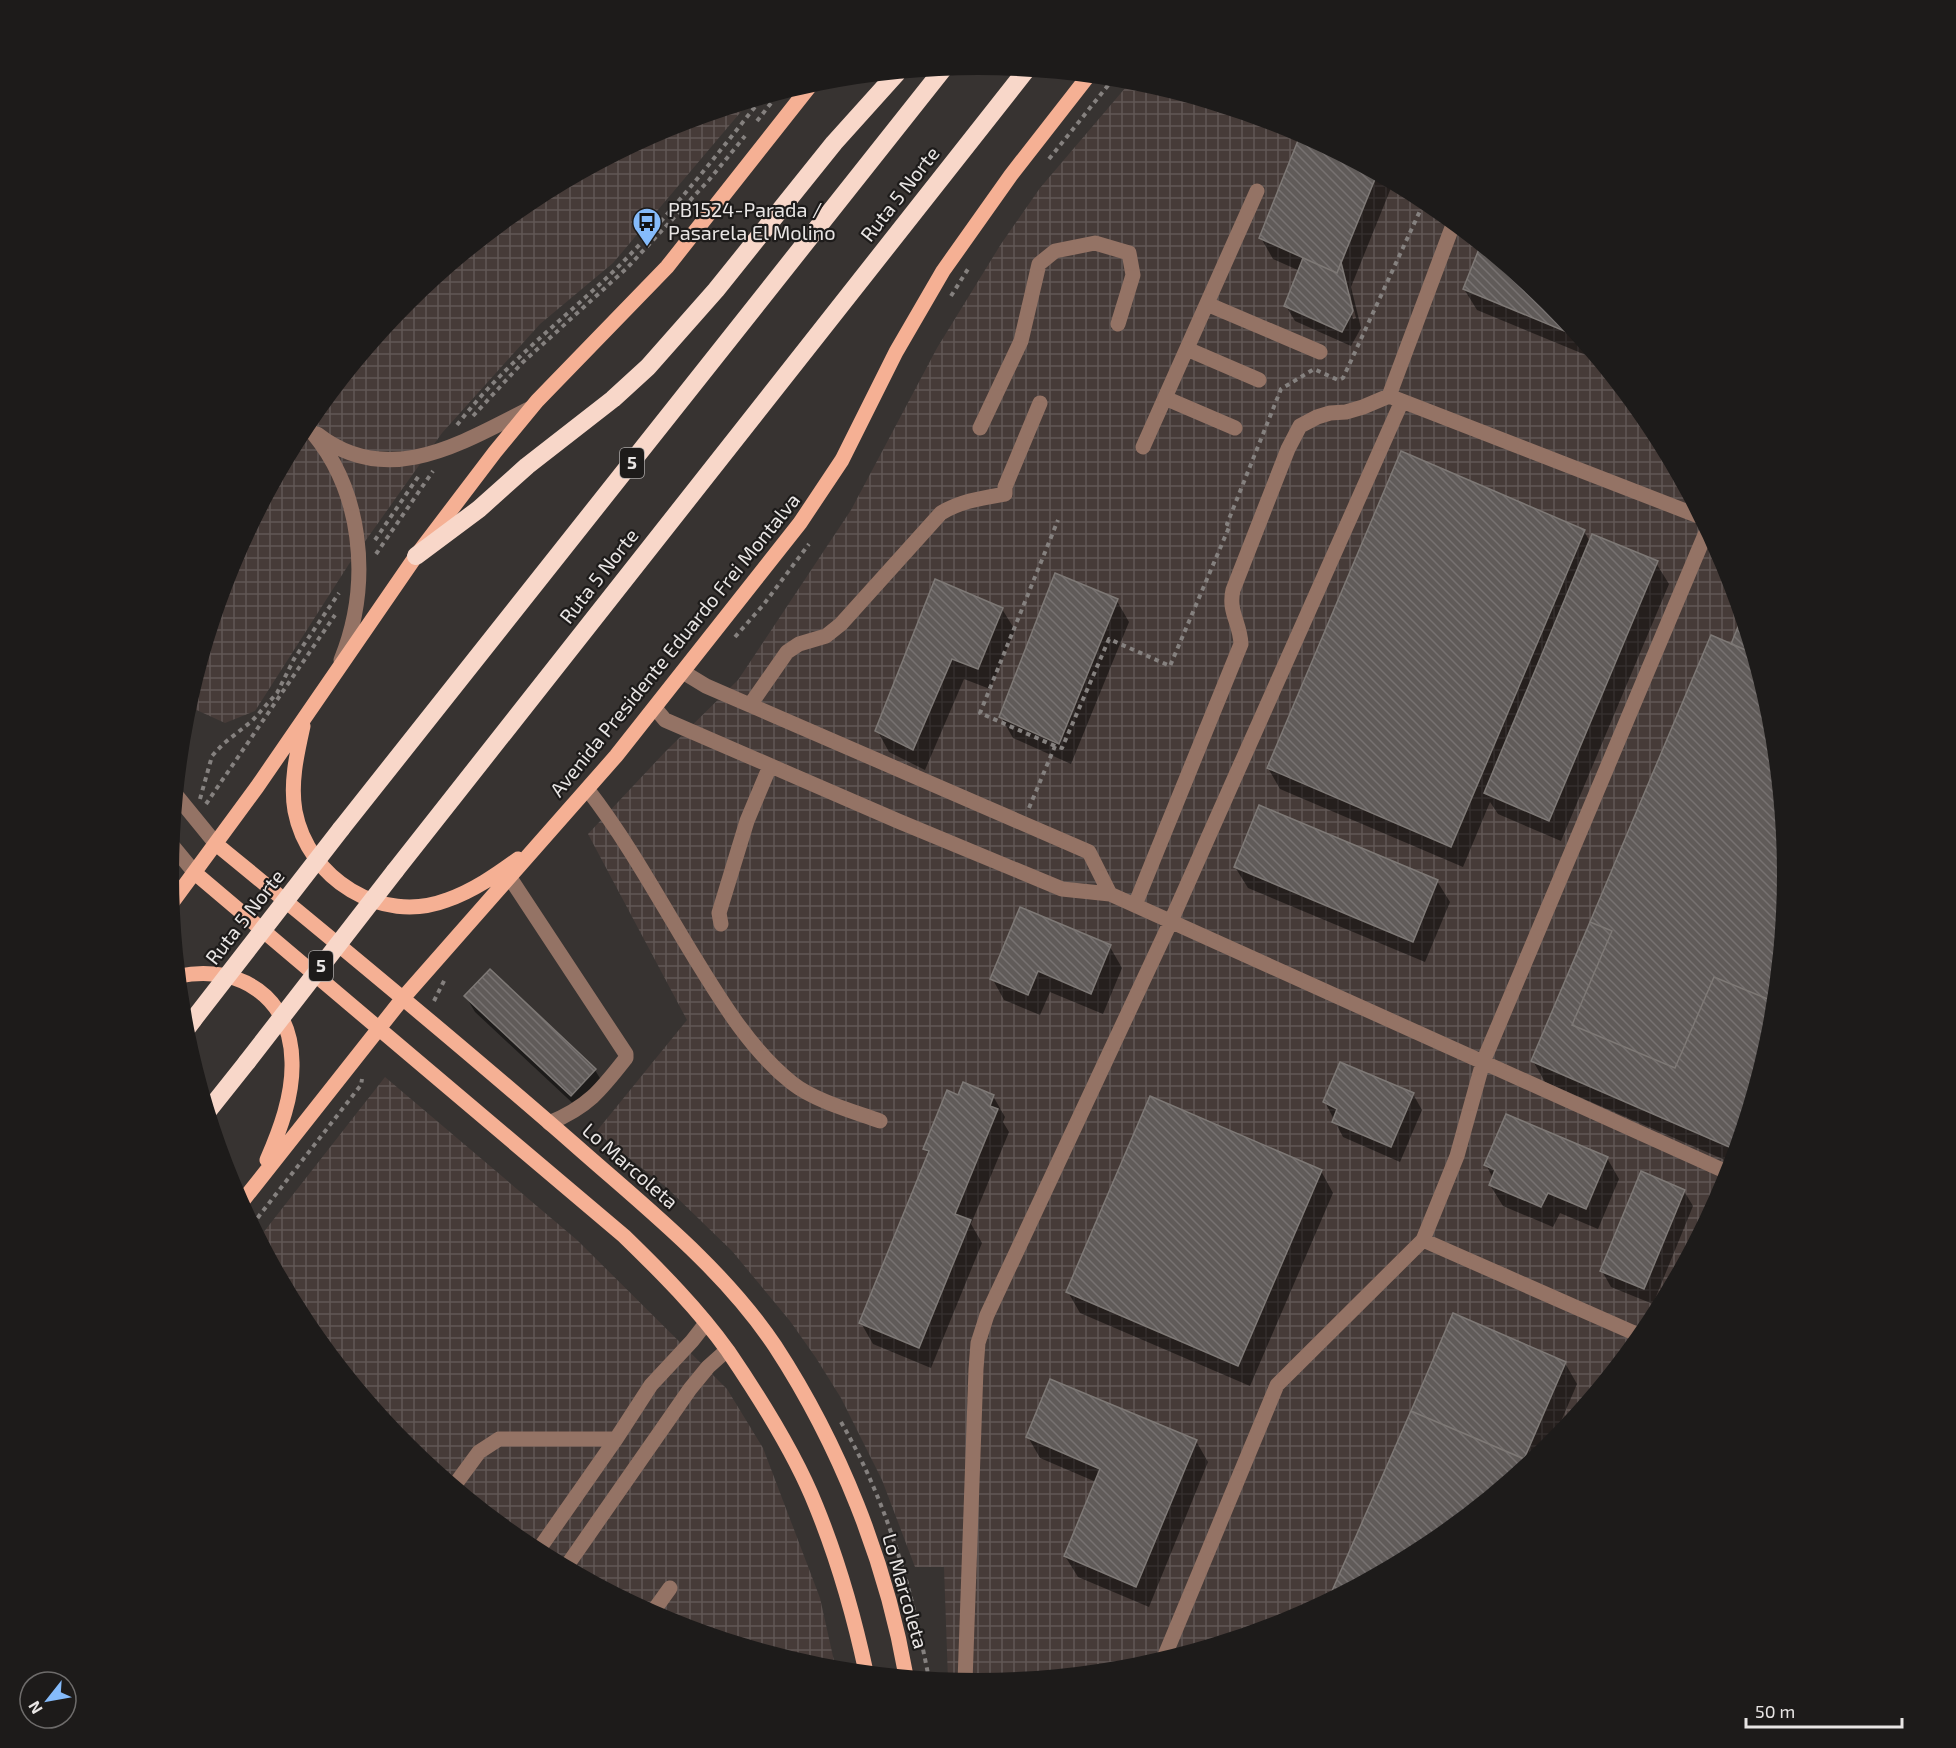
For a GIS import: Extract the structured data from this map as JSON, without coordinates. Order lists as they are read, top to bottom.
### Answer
{
  "streets": {
    "highway": ["Ruta 5 Norte", "5"],
    "main road": ["Avenida Presidente Eduardo Frei Montalva", "Lo Marcoleta"]
  },
  "crossings": [
    ["Avenida Presidente Eduardo Frei Montalva", "Lo Marcoleta"]
  ],
  "places": {
    "bus stop": ["PB1524-Parada / Pasarela El Molino"]
  },
  "scale_bar": "50 m",
  "north": "bottom left"
}
